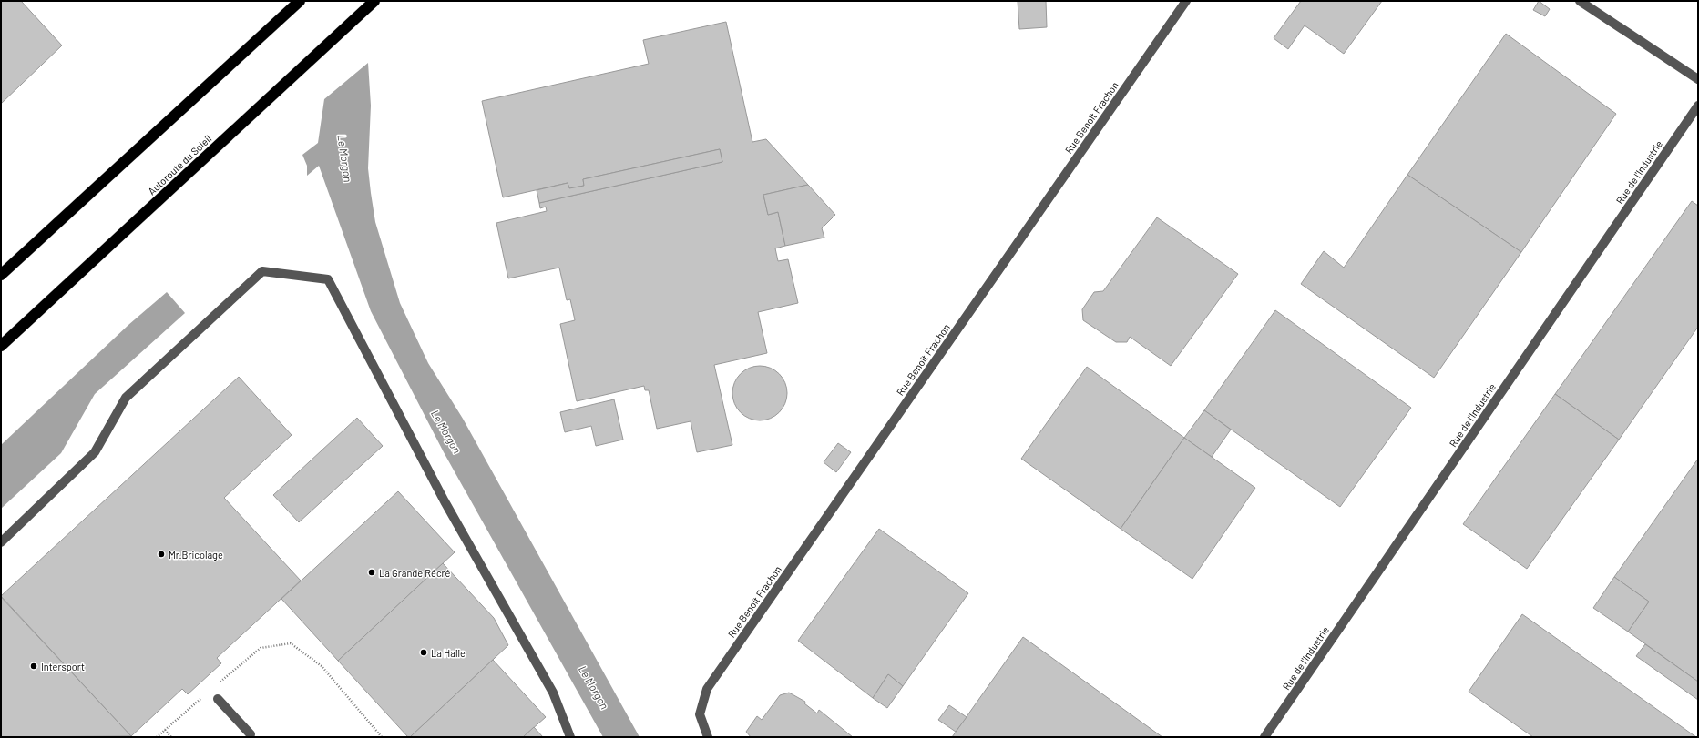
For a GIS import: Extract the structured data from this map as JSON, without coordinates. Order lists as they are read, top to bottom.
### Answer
{
  "streets": {
    "highway": ["Autoroute du Soleil"],
    "street": ["Rue Benoît Frachon", "Rue de l'Industrie"]
  },
  "water": ["Le Morgon"],
  "places": [
    "Mr.Bricolage",
    "La Grande Récré",
    "La Halle",
    "Intersport"
  ]
}
